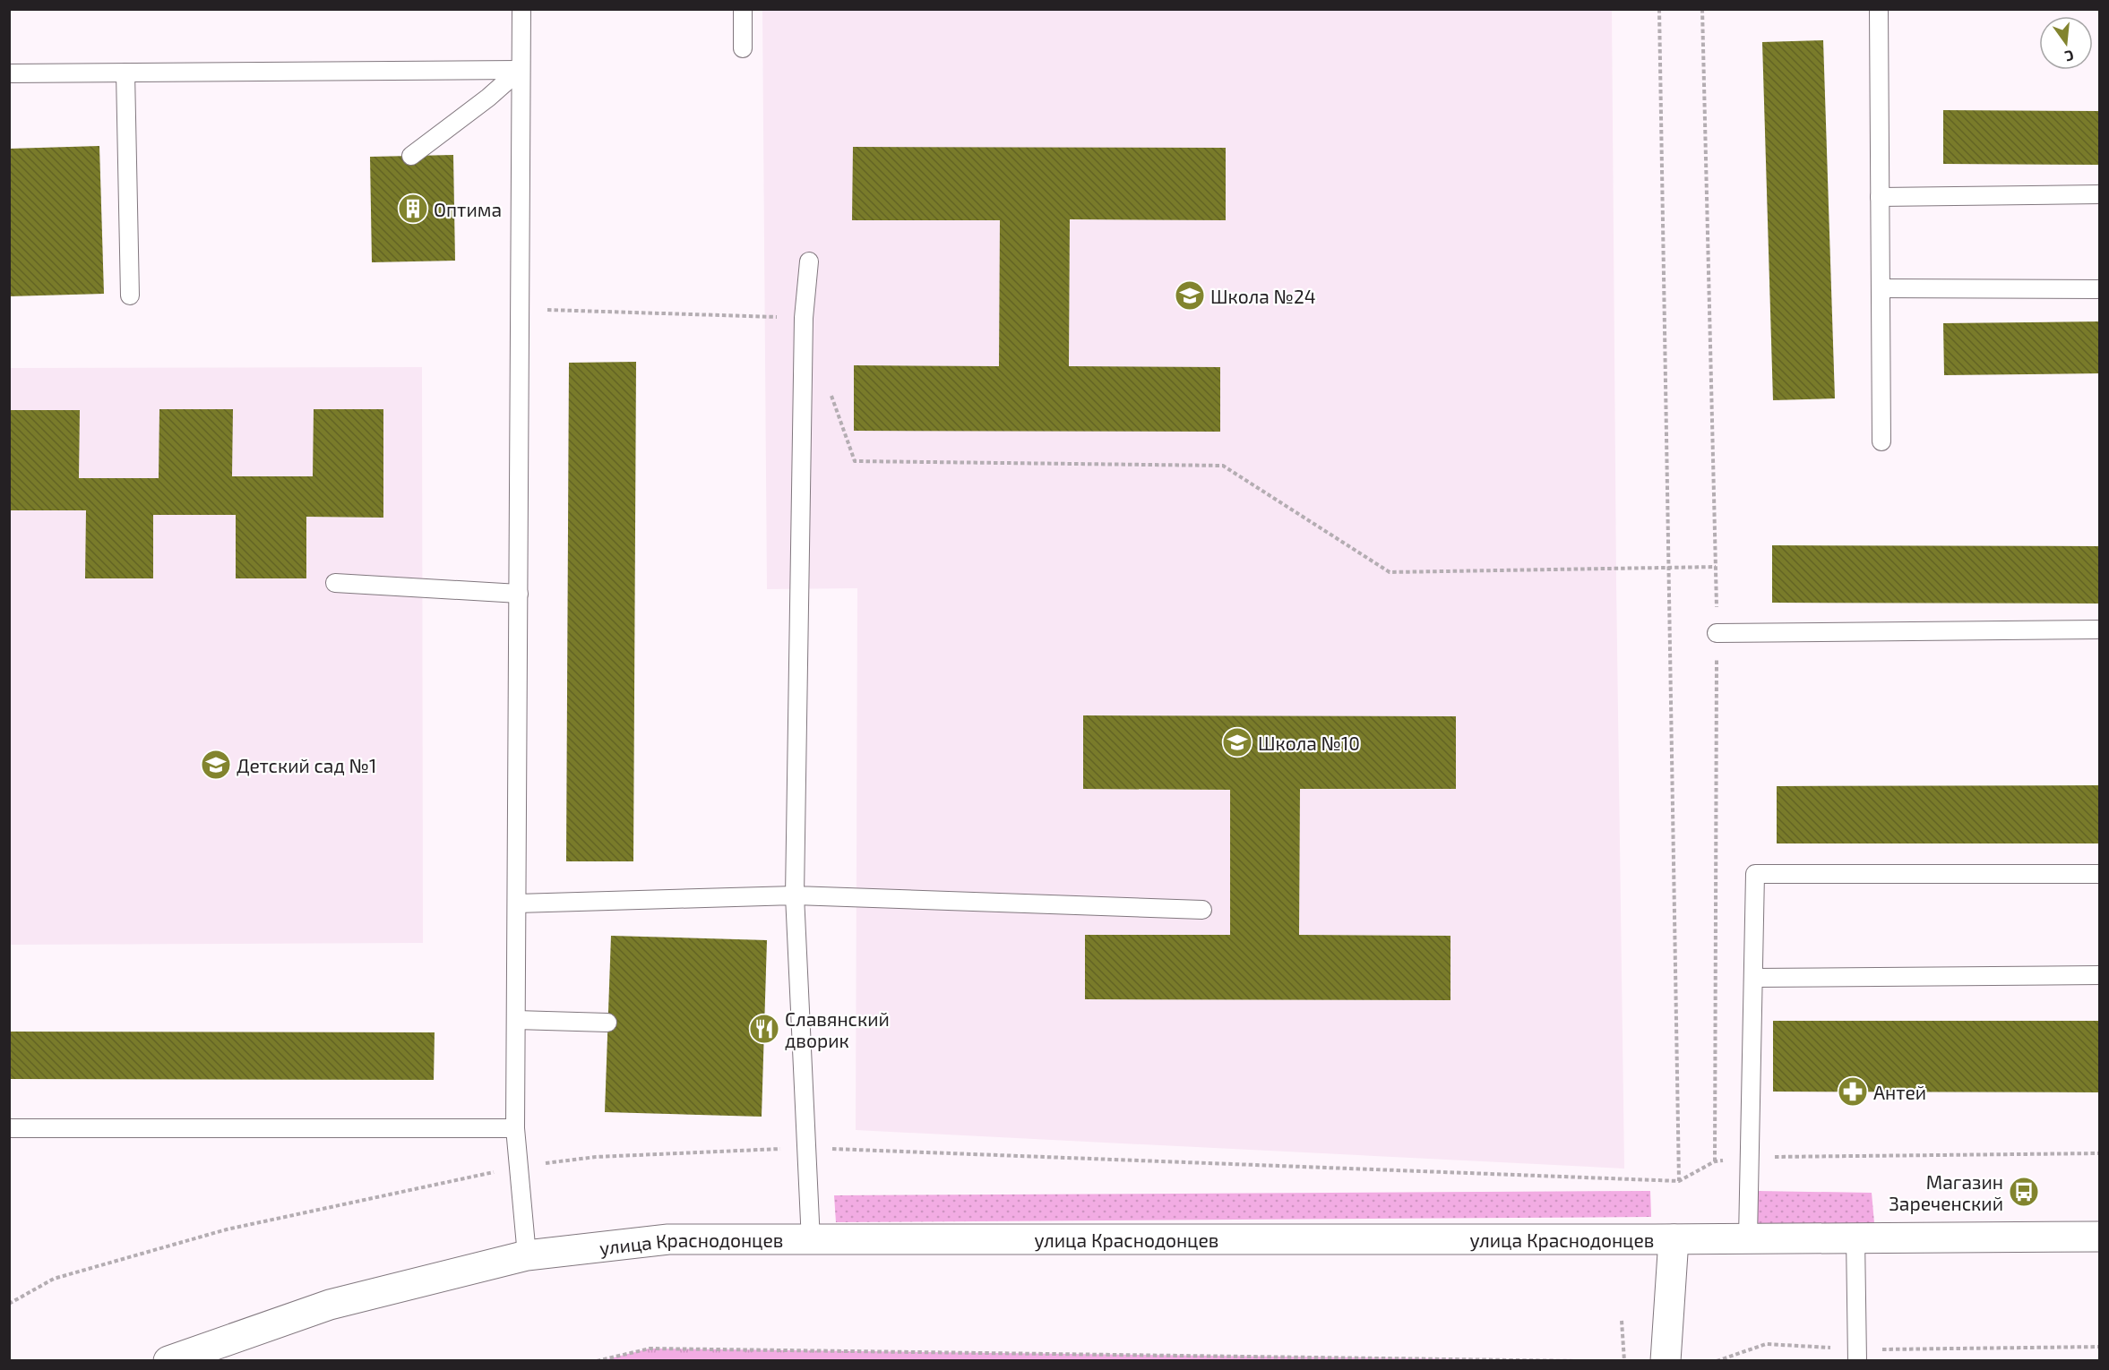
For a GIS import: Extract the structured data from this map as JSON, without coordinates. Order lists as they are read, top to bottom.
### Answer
{
  "streets": {
    "main road": ["улица Краснодонцев"]
  },
  "places": {
    "building": ["Оптима"],
    "school or university": ["Школа №24", "Школа №10", "Детский сад №1"],
    "restaurant": ["Славянский дворик"],
    "pharmacy": ["Антей"],
    "bus stop": ["Магазин Зареченский"]
  },
  "north": "bottom"
}
